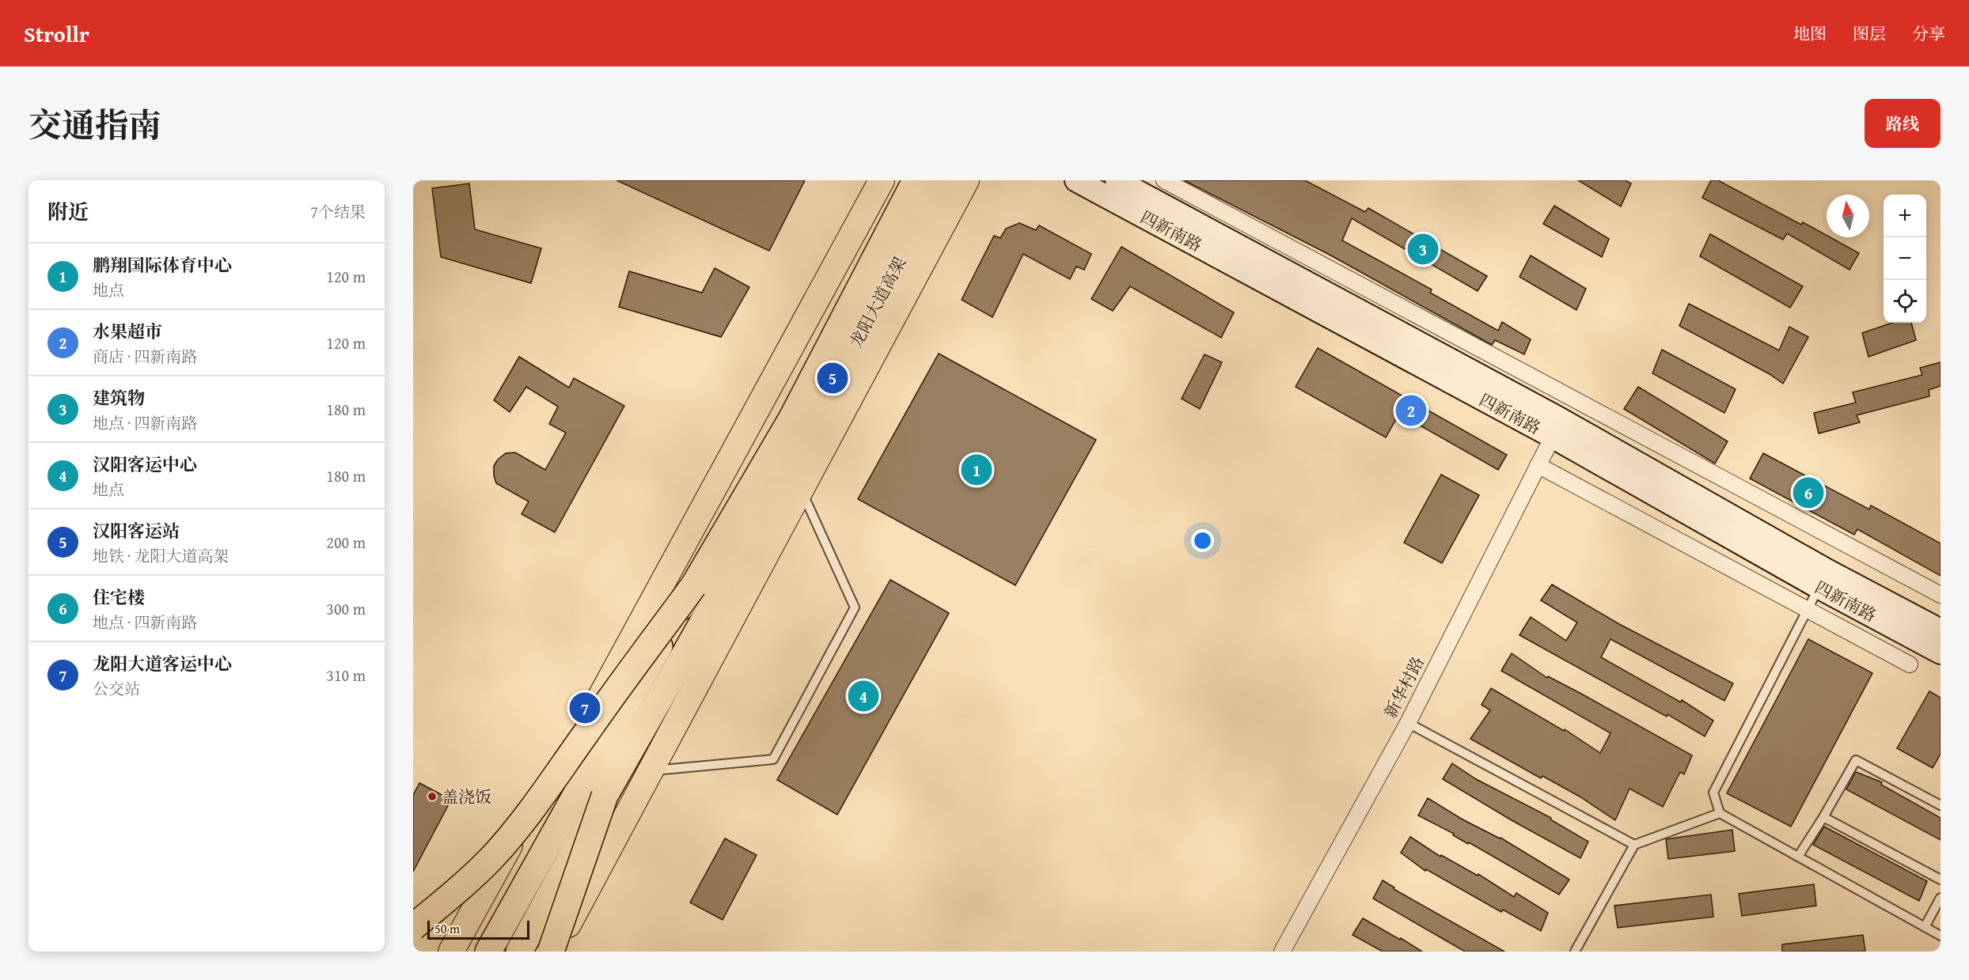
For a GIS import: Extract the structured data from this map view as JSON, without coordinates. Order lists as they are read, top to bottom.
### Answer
{
  "streets": {
    "highway": ["龙阳大道高架"],
    "main road": ["四新南路"],
    "street": ["新华村路"]
  },
  "crossings": [
    ["四新南路", "新华村路"]
  ],
  "places": ["盖浇饭"],
  "scale_bar": "50 m",
  "north": "top",
  "page": {
    "header": "Strollr",
    "nav": ["地图", "图层", "分享"],
    "title": "交通指南",
    "buttons": "路线",
    "heading": ["附近", "7个结果"],
    "map_buttons": ["+", "−"],
    "pins": [
      "3",
      "5",
      "2",
      "1",
      "6",
      "4",
      "7"
    ],
    "list": [
      {
        "mark": "1",
        "name": "鹏翔国际体育中心",
        "note": "地点",
        "value": "120 m"
      },
      {
        "mark": "2",
        "name": "水果超市",
        "note": "商店 · 四新南路",
        "value": "120 m"
      },
      {
        "mark": "3",
        "name": "建筑物",
        "note": "地点 · 四新南路",
        "value": "180 m"
      },
      {
        "mark": "4",
        "name": "汉阳客运中心",
        "note": "地点",
        "value": "180 m"
      },
      {
        "mark": "5",
        "name": "汉阳客运站",
        "note": "地铁 · 龙阳大道高架",
        "value": "200 m"
      },
      {
        "mark": "6",
        "name": "住宅楼",
        "note": "地点 · 四新南路",
        "value": "300 m"
      },
      {
        "mark": "7",
        "name": "龙阳大道客运中心",
        "note": "公交站",
        "value": "310 m"
      }
    ],
    "scale": "50 m"
  }
}
